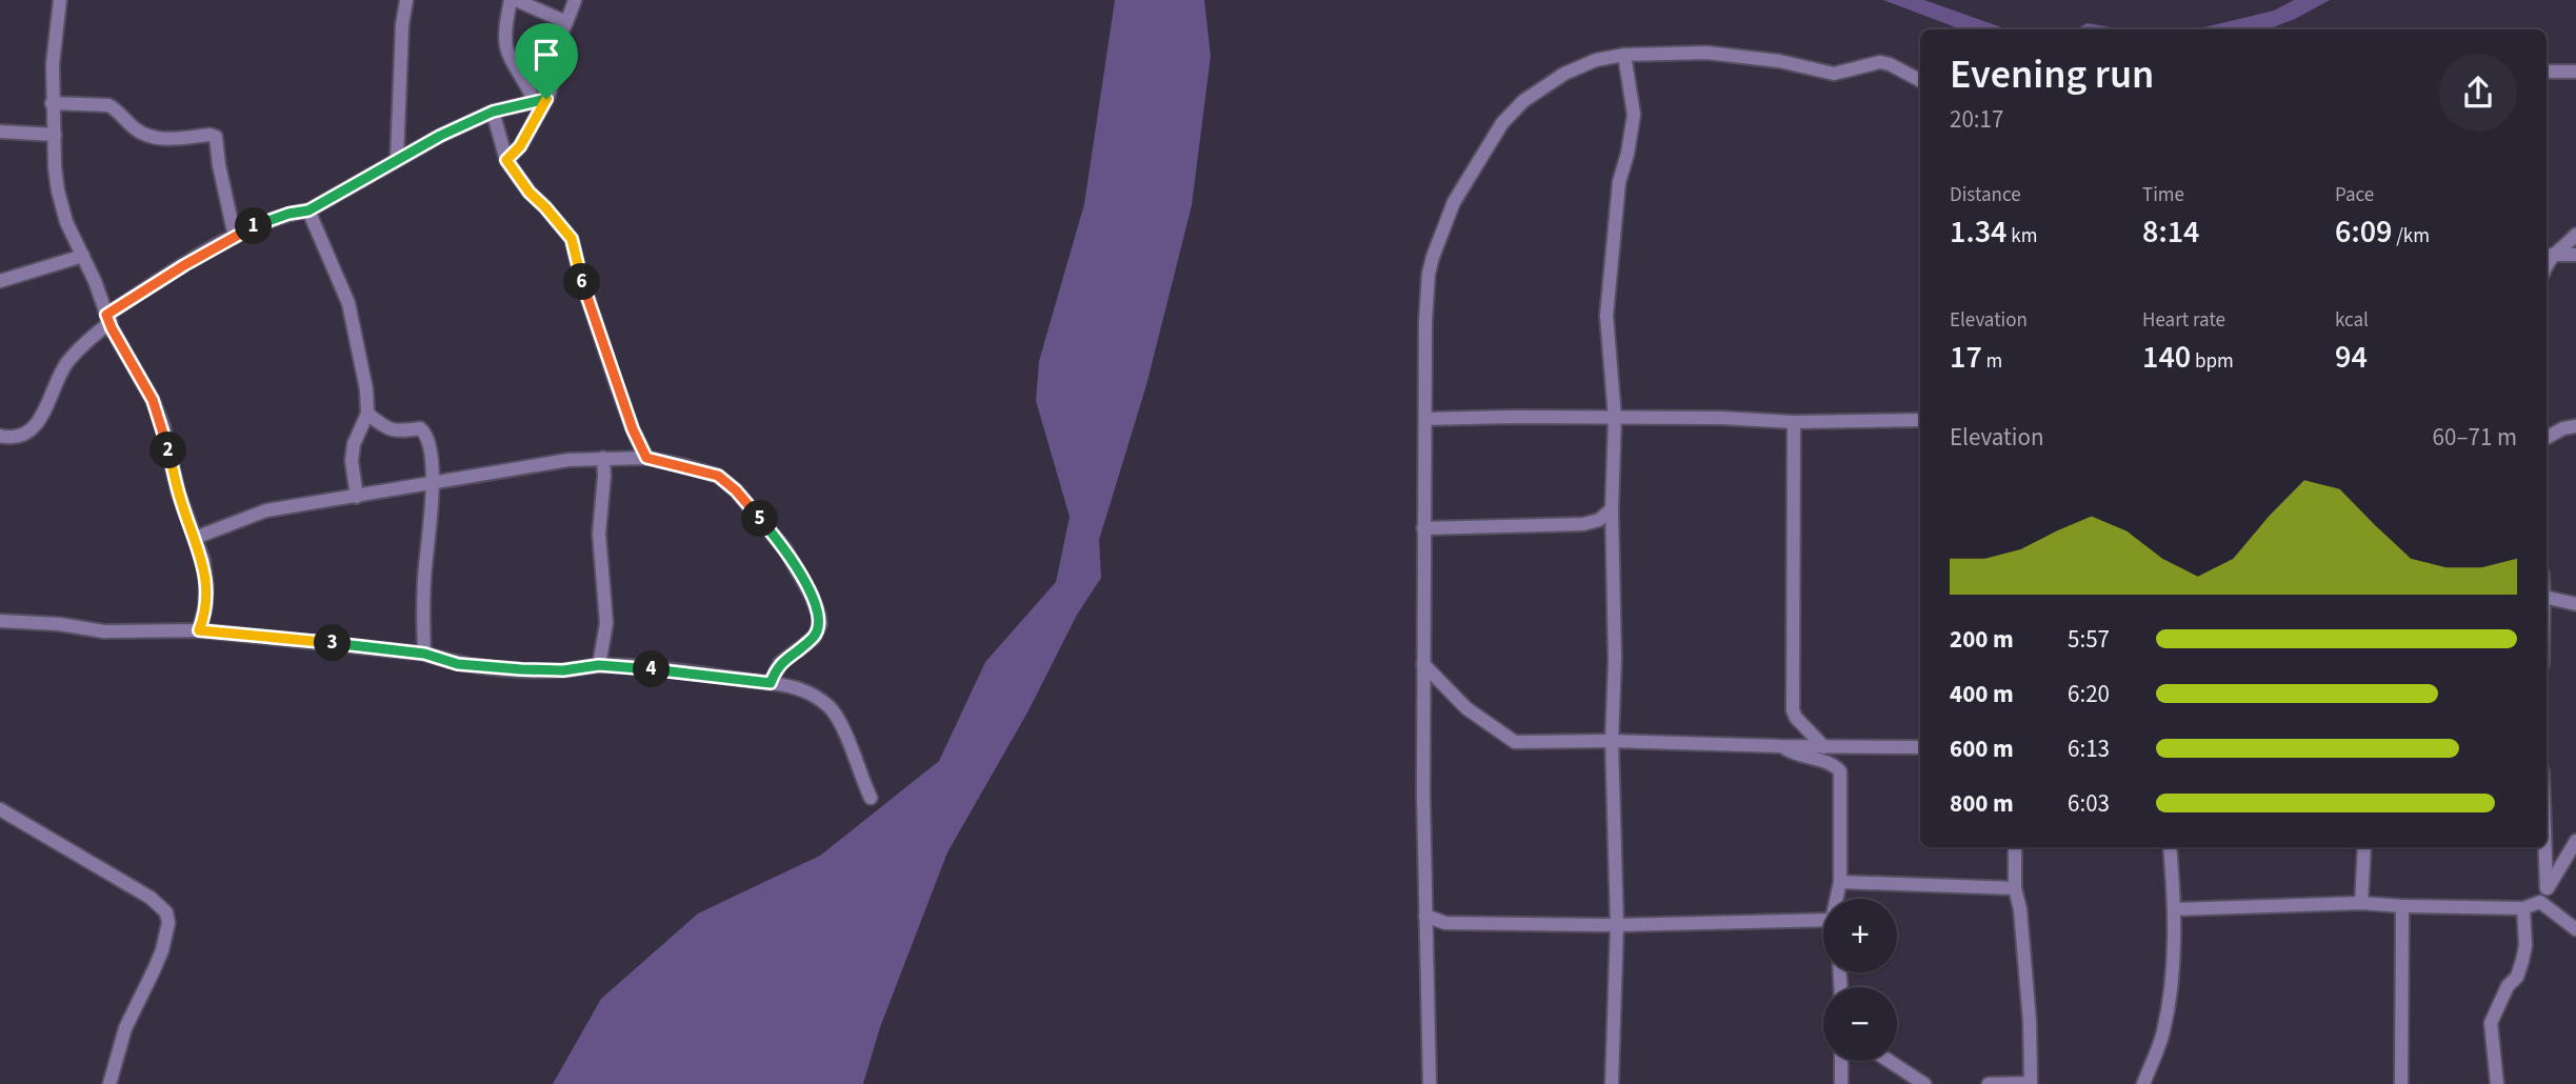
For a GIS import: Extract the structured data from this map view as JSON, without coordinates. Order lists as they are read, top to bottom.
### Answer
{
  "page": {
    "heading": ["Evening run", "20:17"],
    "stats": [
      ["Distance", "1.34 km"],
      ["Time", "8:14"],
      ["Pace", "6:09 /km"],
      ["Elevation", "17 m"],
      ["Heart rate", "140 bpm"],
      ["kcal", "94"]
    ],
    "pins": [
      "1",
      "6",
      "2",
      "5",
      "3",
      "4"
    ],
    "chart": ["Elevation", "60–71 m"],
    "list": [
      {
        "name": "200 m",
        "note": "5:57"
      },
      {
        "name": "400 m",
        "note": "6:20"
      },
      {
        "name": "600 m",
        "note": "6:13"
      },
      {
        "name": "800 m",
        "note": "6:03"
      }
    ],
    "map_buttons": ["+", "−"]
  }
}
